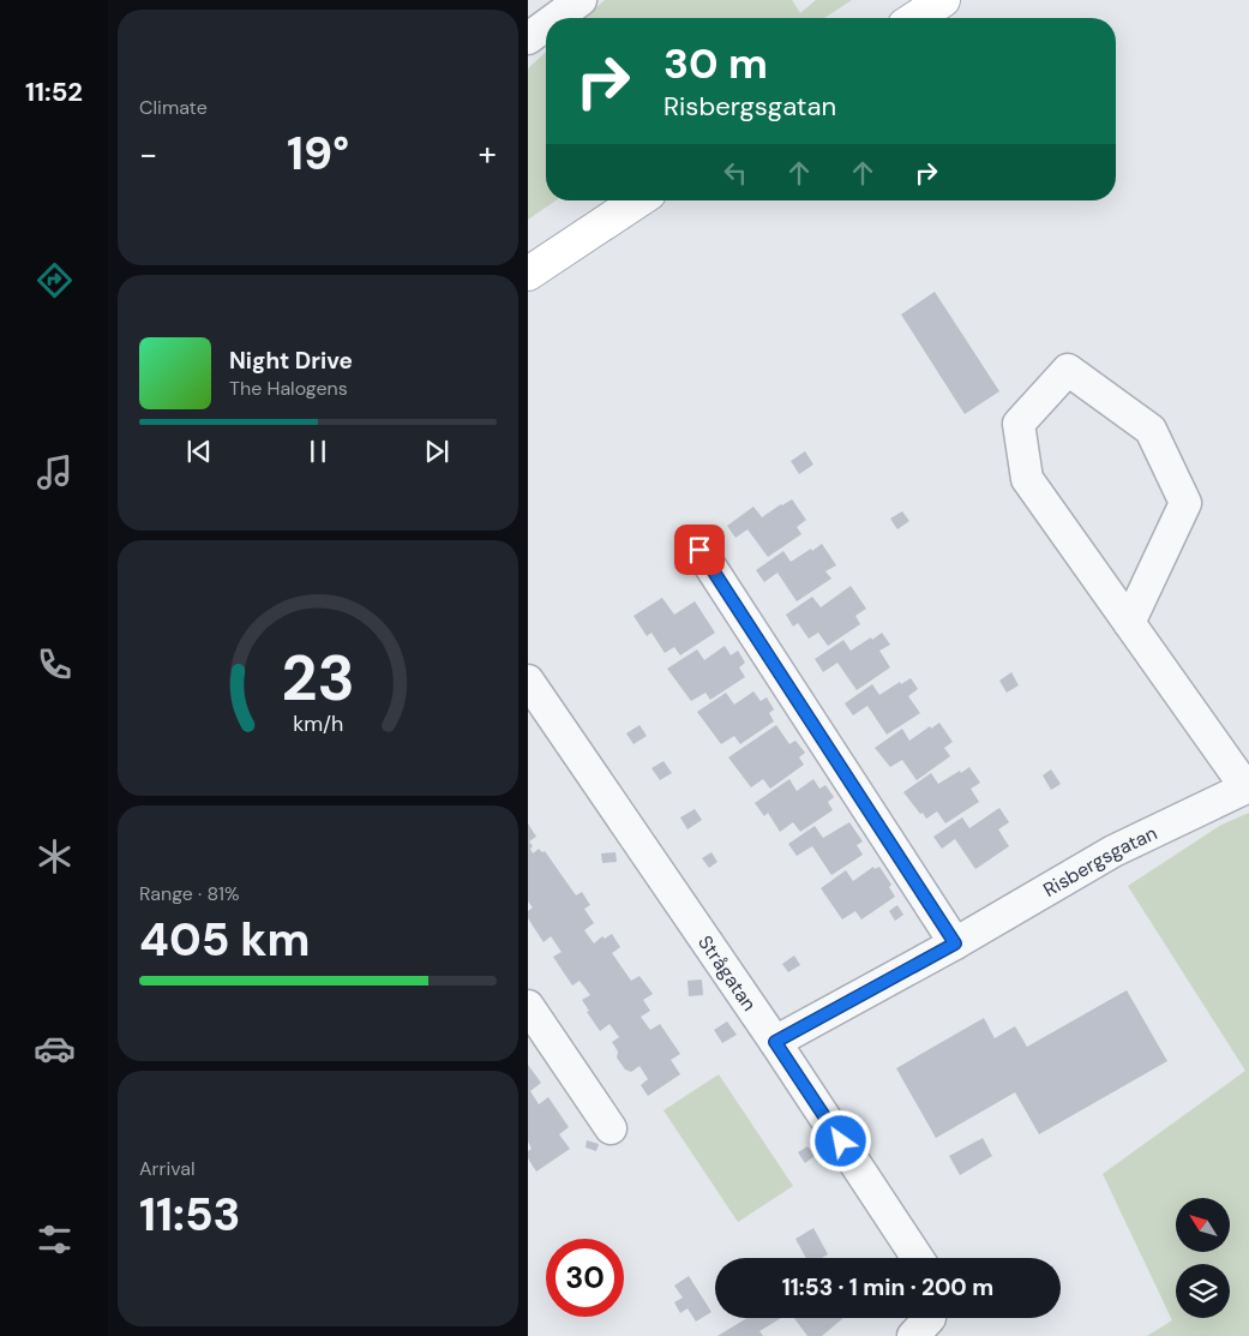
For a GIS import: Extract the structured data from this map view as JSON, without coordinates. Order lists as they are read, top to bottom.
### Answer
{
  "streets": {
    "street": ["Risbergsgatan", "Strågatan"]
  },
  "crossings": [
    ["Risbergsgatan", "Strågatan"]
  ],
  "north": "top left",
  "page": {
    "tabs": "11:52",
    "tile": [
      "Climate",
      ["Range · 81%", "405 km"],
      ["Arrival", "11:53"]
    ],
    "turn": ["30 m", "Risbergsgatan"],
    "heat": ["−", "19°", "+"],
    "song": ["Night Drive", "The Halogens"],
    "limit": "30",
    "trip": "11:53 · 1 min · 200 m",
    "gauge": ["23", "km/h"]
  }
}
